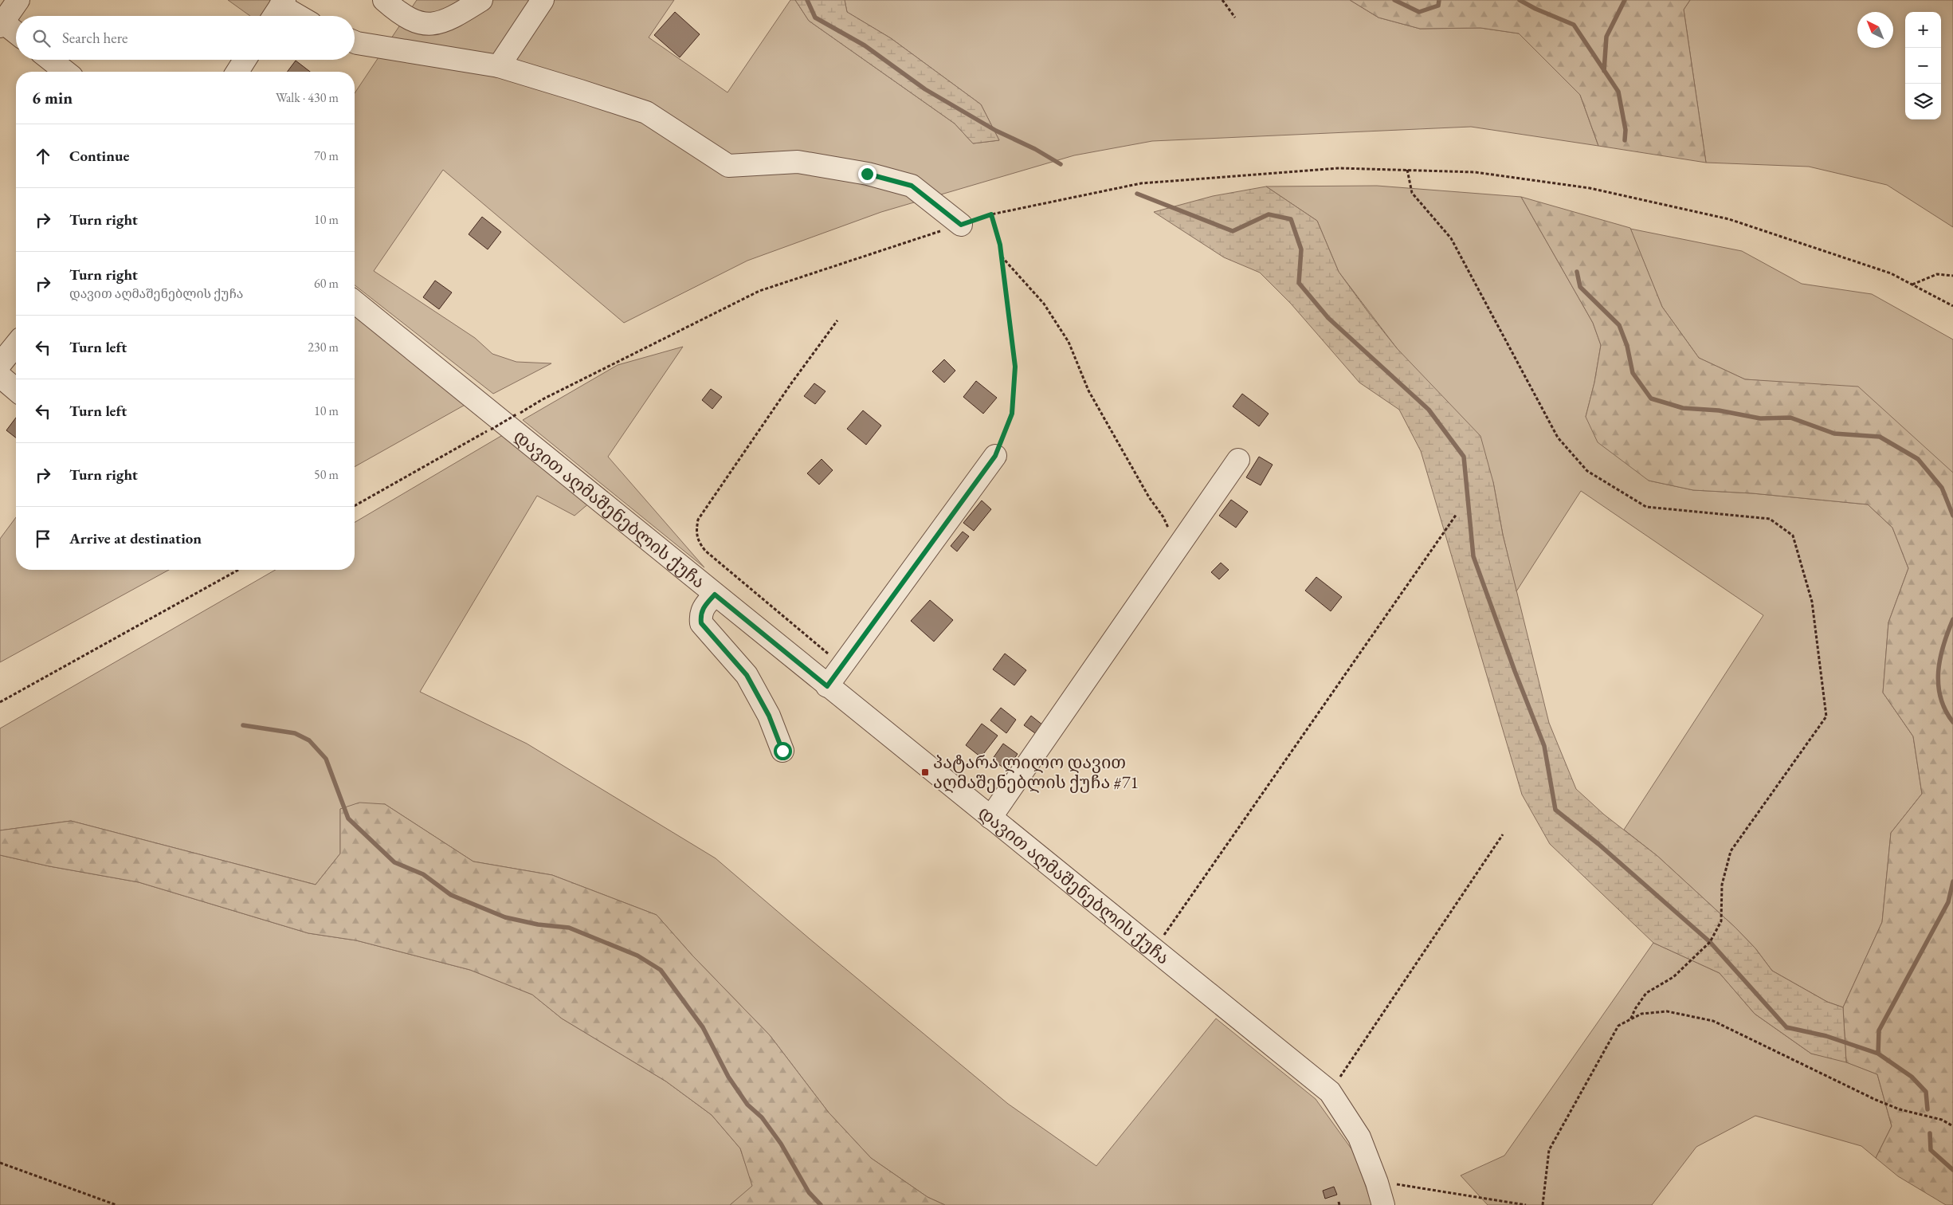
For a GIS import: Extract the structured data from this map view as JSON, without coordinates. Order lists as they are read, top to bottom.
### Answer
{
  "streets": {
    "street": ["დავით აღმაშენებლის ქუჩა"]
  },
  "places": {
    "transit": ["პატარა ლილო დავით აღმაშენებლის ქუჩა #71"]
  },
  "north": "top left",
  "page": {
    "map_buttons": ["+", "−"],
    "search": "Search here",
    "heading": ["6 min", "Walk · 430 m"],
    "list": [
      ["Continue", "70 m"],
      ["Turn right", "10 m"],
      ["Turn right", "დავით აღმაშენებლის ქუჩა", "60 m"],
      ["Turn left", "230 m"],
      ["Turn left", "10 m"],
      ["Turn right", "50 m"],
      "Arrive at destination"
    ]
  }
}
